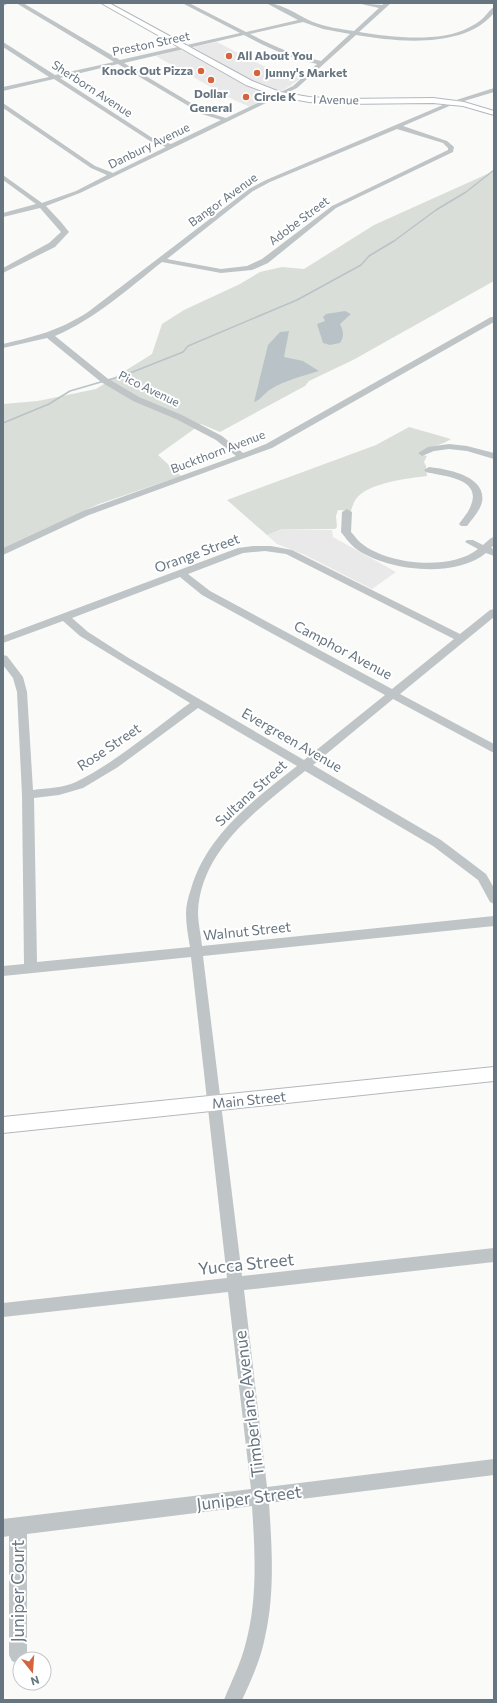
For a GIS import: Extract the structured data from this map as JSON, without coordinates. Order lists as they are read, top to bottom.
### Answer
{
  "streets": {
    "main road": ["I Avenue", "Main Street"],
    "street": [
      "Preston Street",
      "Sherborn Avenue",
      "Danbury Avenue",
      "Bangor Avenue",
      "Adobe Street",
      "Pico Avenue",
      "Buckthorn Avenue",
      "Orange Street",
      "Camphor Avenue",
      "Evergreen Avenue",
      "Rose Street",
      "Sultana Street",
      "Walnut Street",
      "Yucca Street",
      "Timberlane Avenue",
      "Juniper Street",
      "Juniper Court"
    ]
  },
  "crossings": [
    ["Preston Street", "Sherborn Avenue"],
    ["Preston Street", "I Avenue"],
    ["Sherborn Avenue", "Danbury Avenue"],
    ["I Avenue", "Danbury Avenue"],
    ["I Avenue", "Bangor Avenue"],
    ["Bangor Avenue", "Adobe Street"],
    ["Bangor Avenue", "Pico Avenue"],
    ["Pico Avenue", "Buckthorn Avenue"],
    ["Orange Street", "Camphor Avenue"],
    ["Orange Street", "Evergreen Avenue"],
    ["Orange Street", "Sultana Street"],
    ["Camphor Avenue", "Sultana Street"],
    ["Evergreen Avenue", "Rose Street"],
    ["Evergreen Avenue", "Sultana Street"],
    ["Sultana Street", "Walnut Street"],
    ["Sultana Street", "Main Street"],
    ["Sultana Street", "Timberlane Avenue"],
    ["Main Street", "Timberlane Avenue"],
    ["Yucca Street", "Timberlane Avenue"],
    ["Timberlane Avenue", "Juniper Street"],
    ["Juniper Street", "Juniper Court"]
  ],
  "places": [
    "All About You",
    "Knock Out Pizza",
    "Junny's Market",
    "Dollar General",
    "Circle K"
  ],
  "north": "bottom"
}
